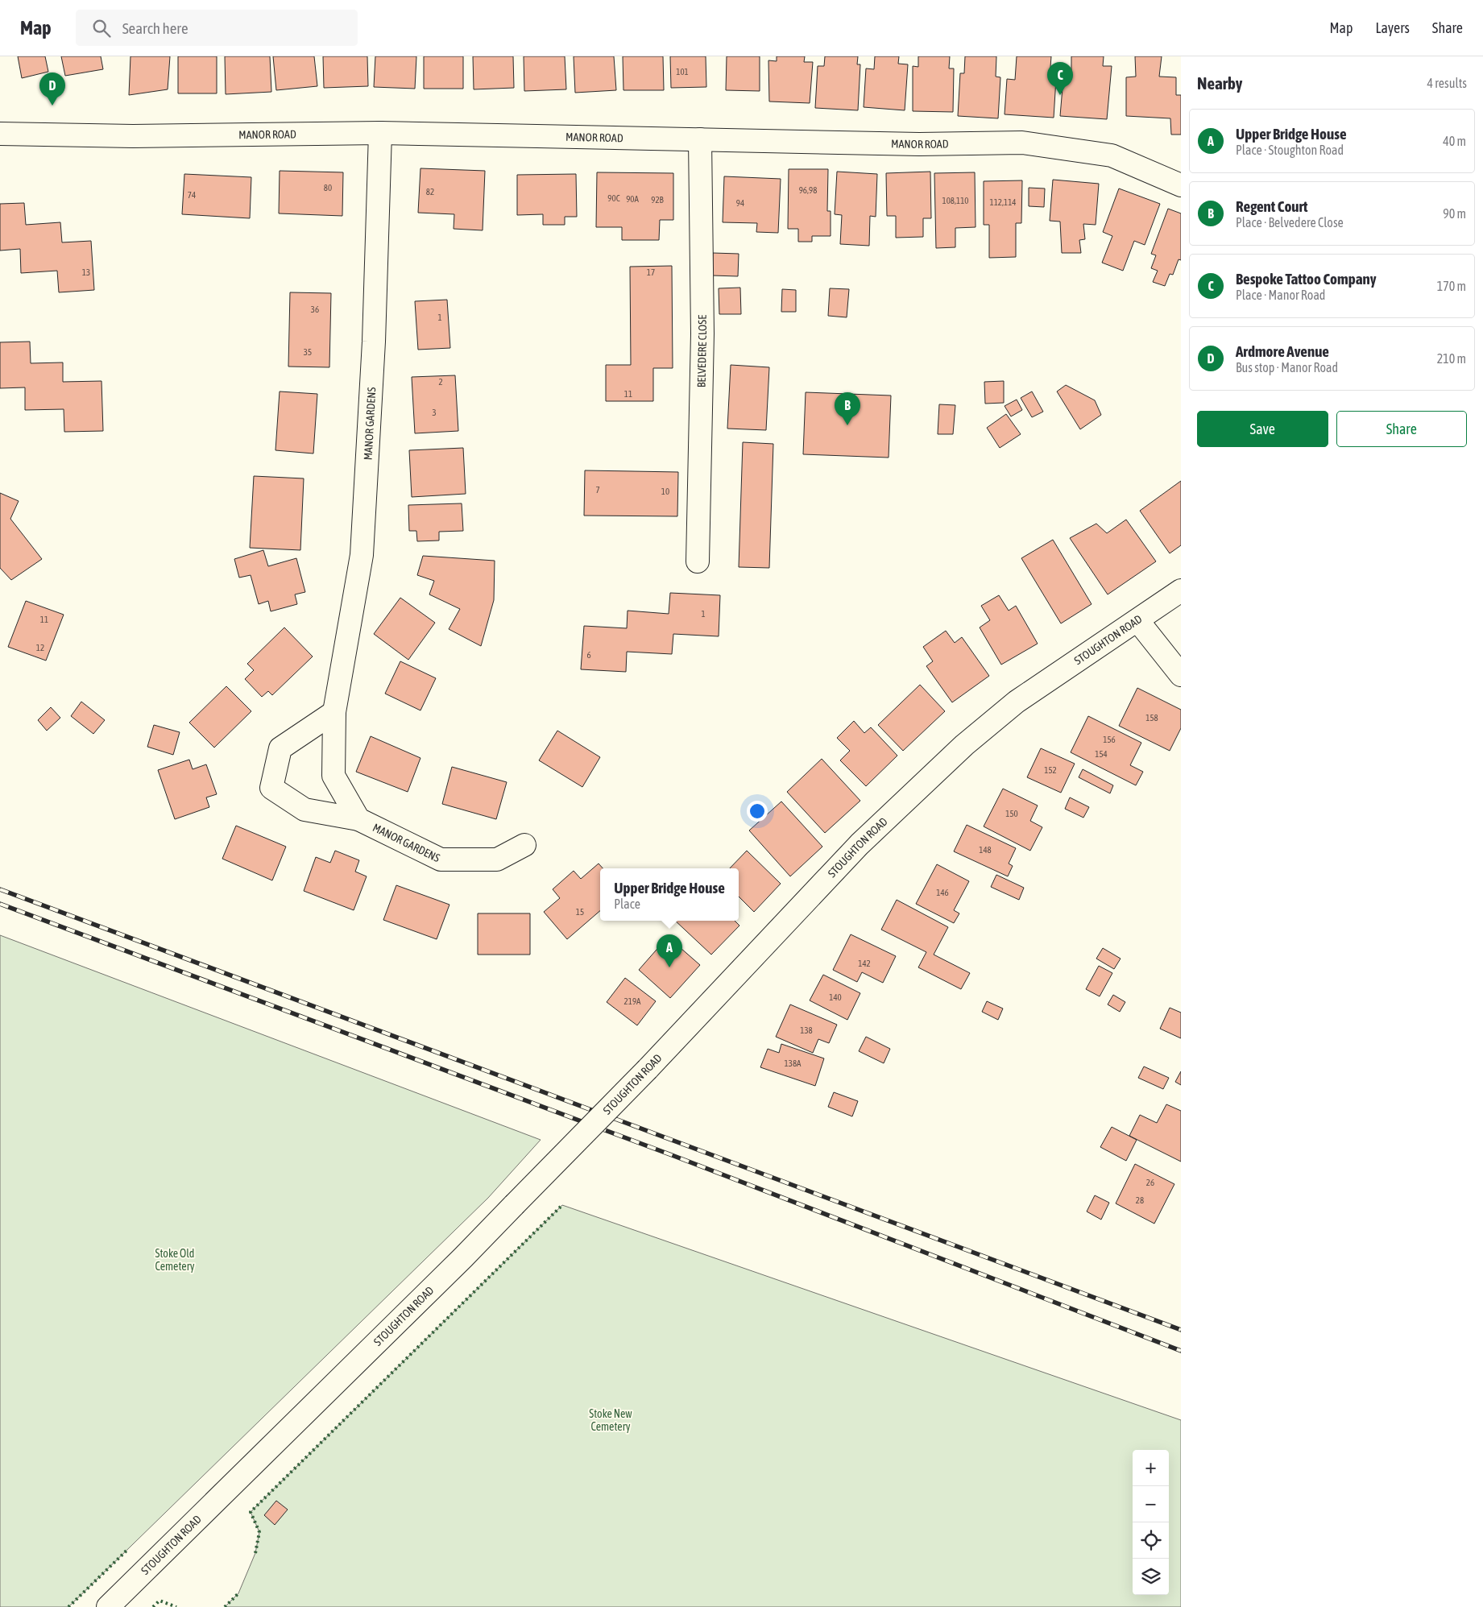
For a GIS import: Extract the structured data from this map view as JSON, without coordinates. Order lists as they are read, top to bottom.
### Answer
{
  "streets": {
    "street": [
      "MANOR ROAD",
      "BELVEDERE CLOSE",
      "MANOR GARDENS",
      "STOUGHTON ROAD"
    ]
  },
  "crossings": [
    ["MANOR ROAD", "BELVEDERE CLOSE"],
    ["MANOR ROAD", "MANOR GARDENS"]
  ],
  "parks": ["Stoke Old Cemetery", "Stoke New Cemetery"],
  "house_numbers": [
    "101",
    "80",
    "96,98",
    "82",
    "74",
    "90C",
    "90A",
    "92B",
    "108,110",
    "112,114",
    "94",
    "13",
    "17",
    "36",
    "1",
    "35",
    "2",
    "11",
    "3",
    "7",
    "10",
    "1",
    "11",
    "12",
    "6",
    "158",
    "156",
    "154",
    "152",
    "150",
    "148",
    "146",
    "15",
    "142",
    "140",
    "219A",
    "138",
    "138A",
    "26",
    "28"
  ],
  "page": {
    "header": "Map",
    "search": "Search here",
    "nav": ["Map", "Layers", "Share"],
    "heading": ["Nearby", "4 results"],
    "pins": [
      "C",
      "D",
      "B",
      "A"
    ],
    "list": [
      {
        "mark": "A",
        "name": "Upper Bridge House",
        "note": "Place · Stoughton Road",
        "value": "40 m"
      },
      {
        "mark": "B",
        "name": "Regent Court",
        "note": "Place · Belvedere Close",
        "value": "90 m"
      },
      {
        "mark": "C",
        "name": "Bespoke Tattoo Company",
        "note": "Place · Manor Road",
        "value": "170 m"
      },
      {
        "mark": "D",
        "name": "Ardmore Avenue",
        "note": "Bus stop · Manor Road",
        "value": "210 m"
      }
    ],
    "buttons": ["Save", "Share"],
    "popup": ["Upper Bridge House", "Place"],
    "map_buttons": ["+", "−"]
  }
}
